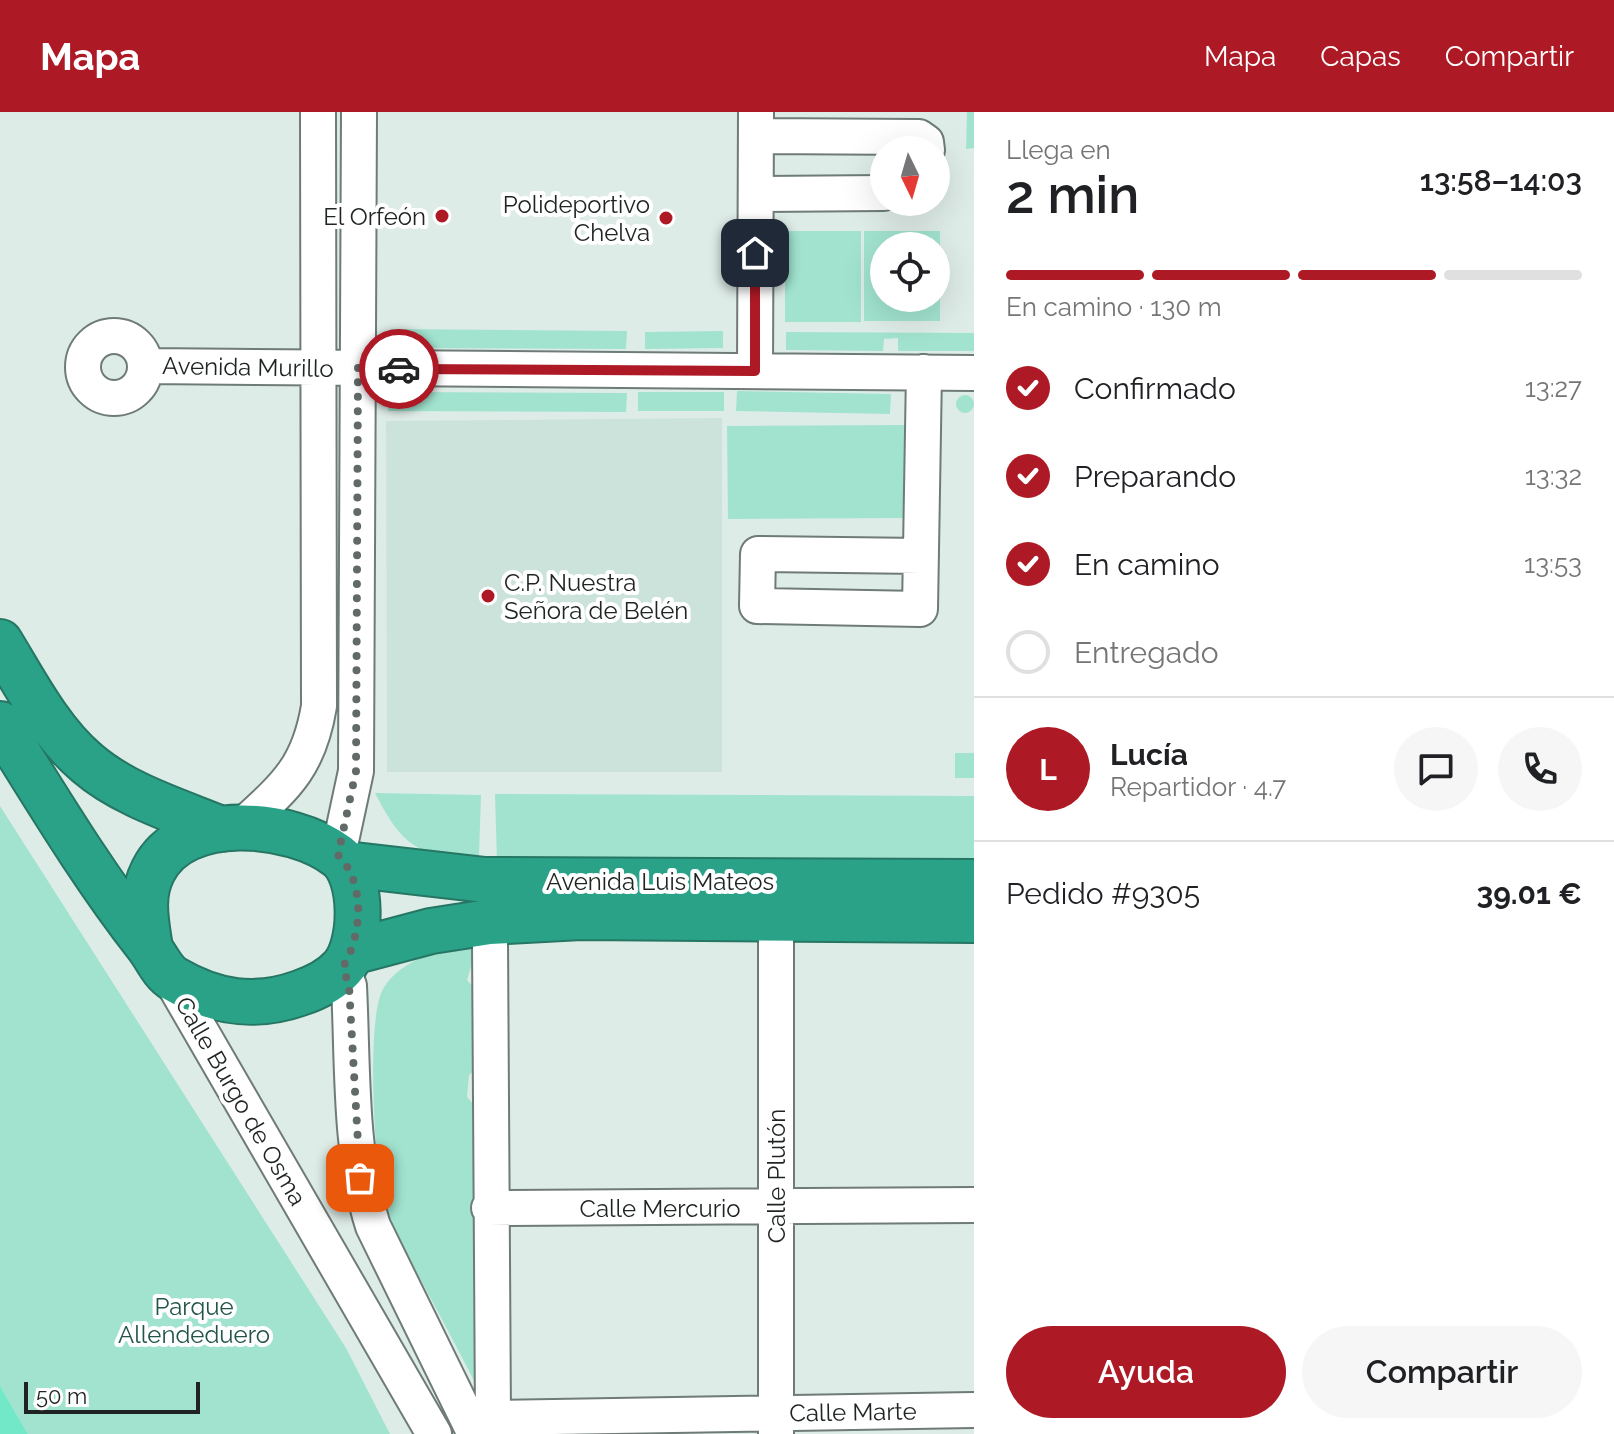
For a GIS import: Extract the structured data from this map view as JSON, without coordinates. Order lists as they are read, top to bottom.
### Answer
{
  "streets": {
    "highway": ["Avenida Luis Mateos"],
    "street": [
      "Avenida Murillo",
      "Calle Burgo de Osma",
      "Calle Plutón",
      "Calle Mercurio",
      "Calle Marte"
    ]
  },
  "crossings": [
    ["Avenida Luis Mateos", "Calle Burgo de Osma"],
    ["Avenida Luis Mateos", "Calle Plutón"],
    ["Calle Plutón", "Calle Mercurio"],
    ["Calle Plutón", "Calle Marte"]
  ],
  "parks": ["Parque Allendeduero"],
  "places": ["El Orfeón", "Polideportivo Chelva", "C.P. Nuestra Señora de Belén"],
  "scale_bar": "50 m",
  "north": "bottom",
  "page": {
    "header": "Mapa",
    "nav": ["Mapa", "Capas", "Compartir"],
    "heading": ["2 min", "Llega en", "13:58–14:03"],
    "panel": [
      "Lucía",
      "Repartidor · 4.7",
      "Pedido #9305",
      "39.01 €"
    ],
    "bar": "En camino · 130 m",
    "list": [
      ["Confirmado", "13:27"],
      ["Preparando", "13:32"],
      ["En camino", "13:53"],
      "Entregado"
    ],
    "round": "L",
    "buttons": ["Ayuda", "Compartir"],
    "scale": "50 m"
  }
}
